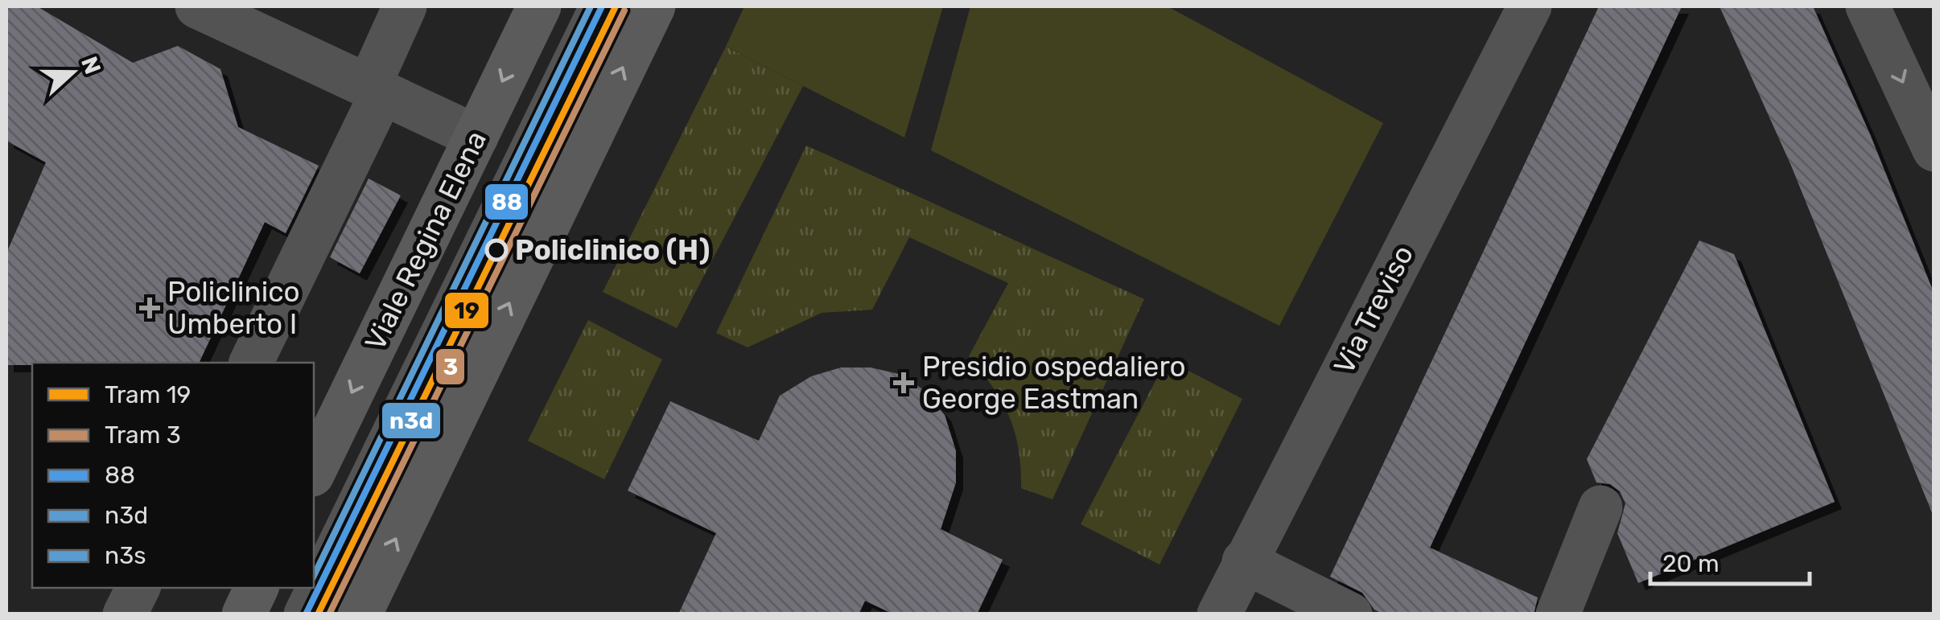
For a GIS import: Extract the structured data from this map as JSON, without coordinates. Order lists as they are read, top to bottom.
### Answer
{
  "streets": {
    "main road": ["Viale Regina Elena"],
    "street": ["Via Treviso"]
  },
  "places": {
    "other": ["Policlinico (H)"],
    "health": ["Policlinico Umberto I", "Presidio ospedaliero George Eastman"]
  },
  "lines": [
    "tram line 19",
    "transit line 88",
    "transit line n3s",
    "tram line 3",
    "transit line n3d"
  ],
  "legend": [
    "Tram 19",
    "Tram 3",
    "88",
    "n3d",
    "n3s"
  ],
  "scale_bar": "20 m",
  "north": "right"
}
